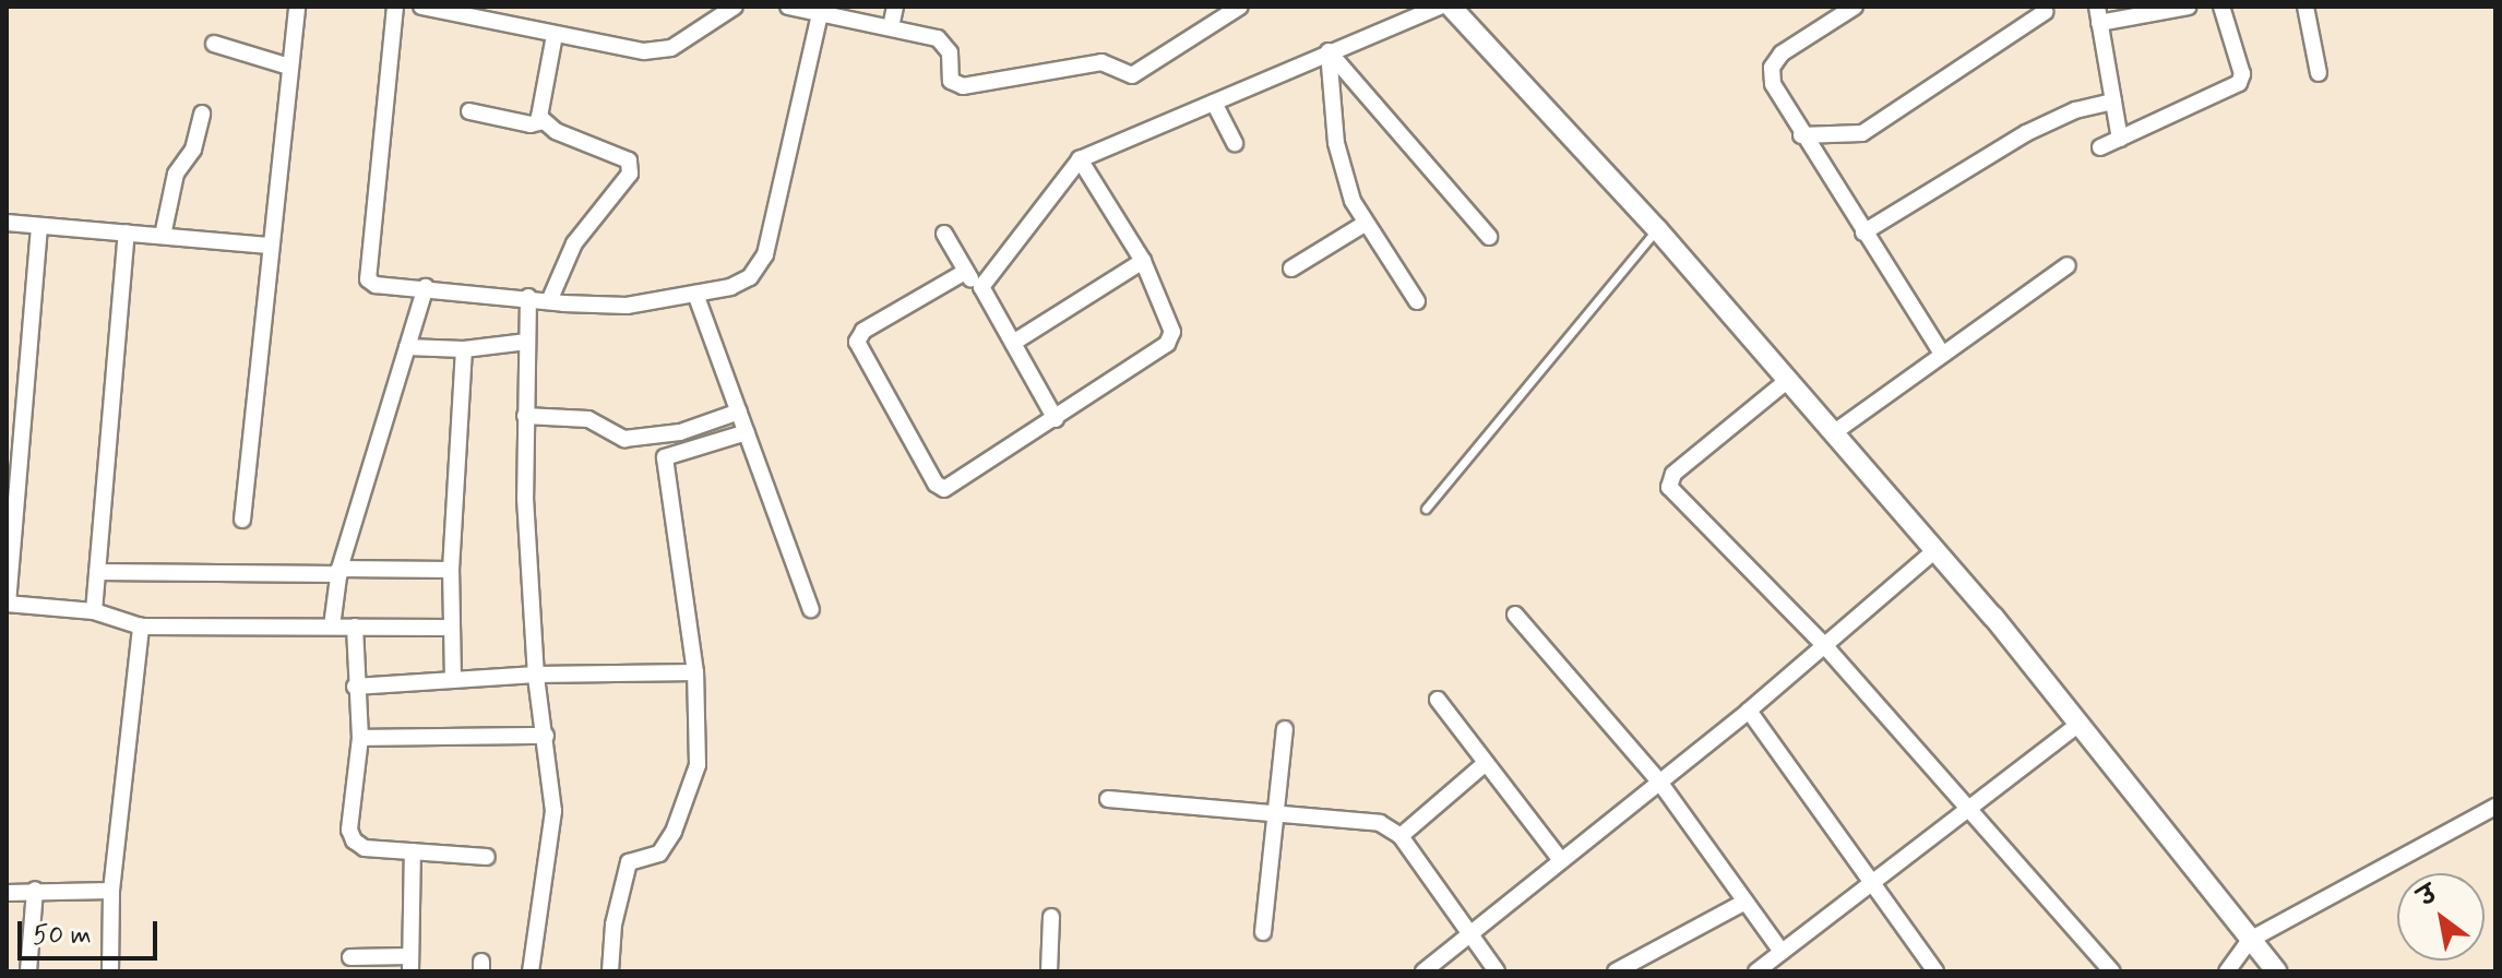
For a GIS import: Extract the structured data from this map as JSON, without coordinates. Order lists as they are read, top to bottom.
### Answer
{
  "scale_bar": "50 m",
  "north": "top left"
}
